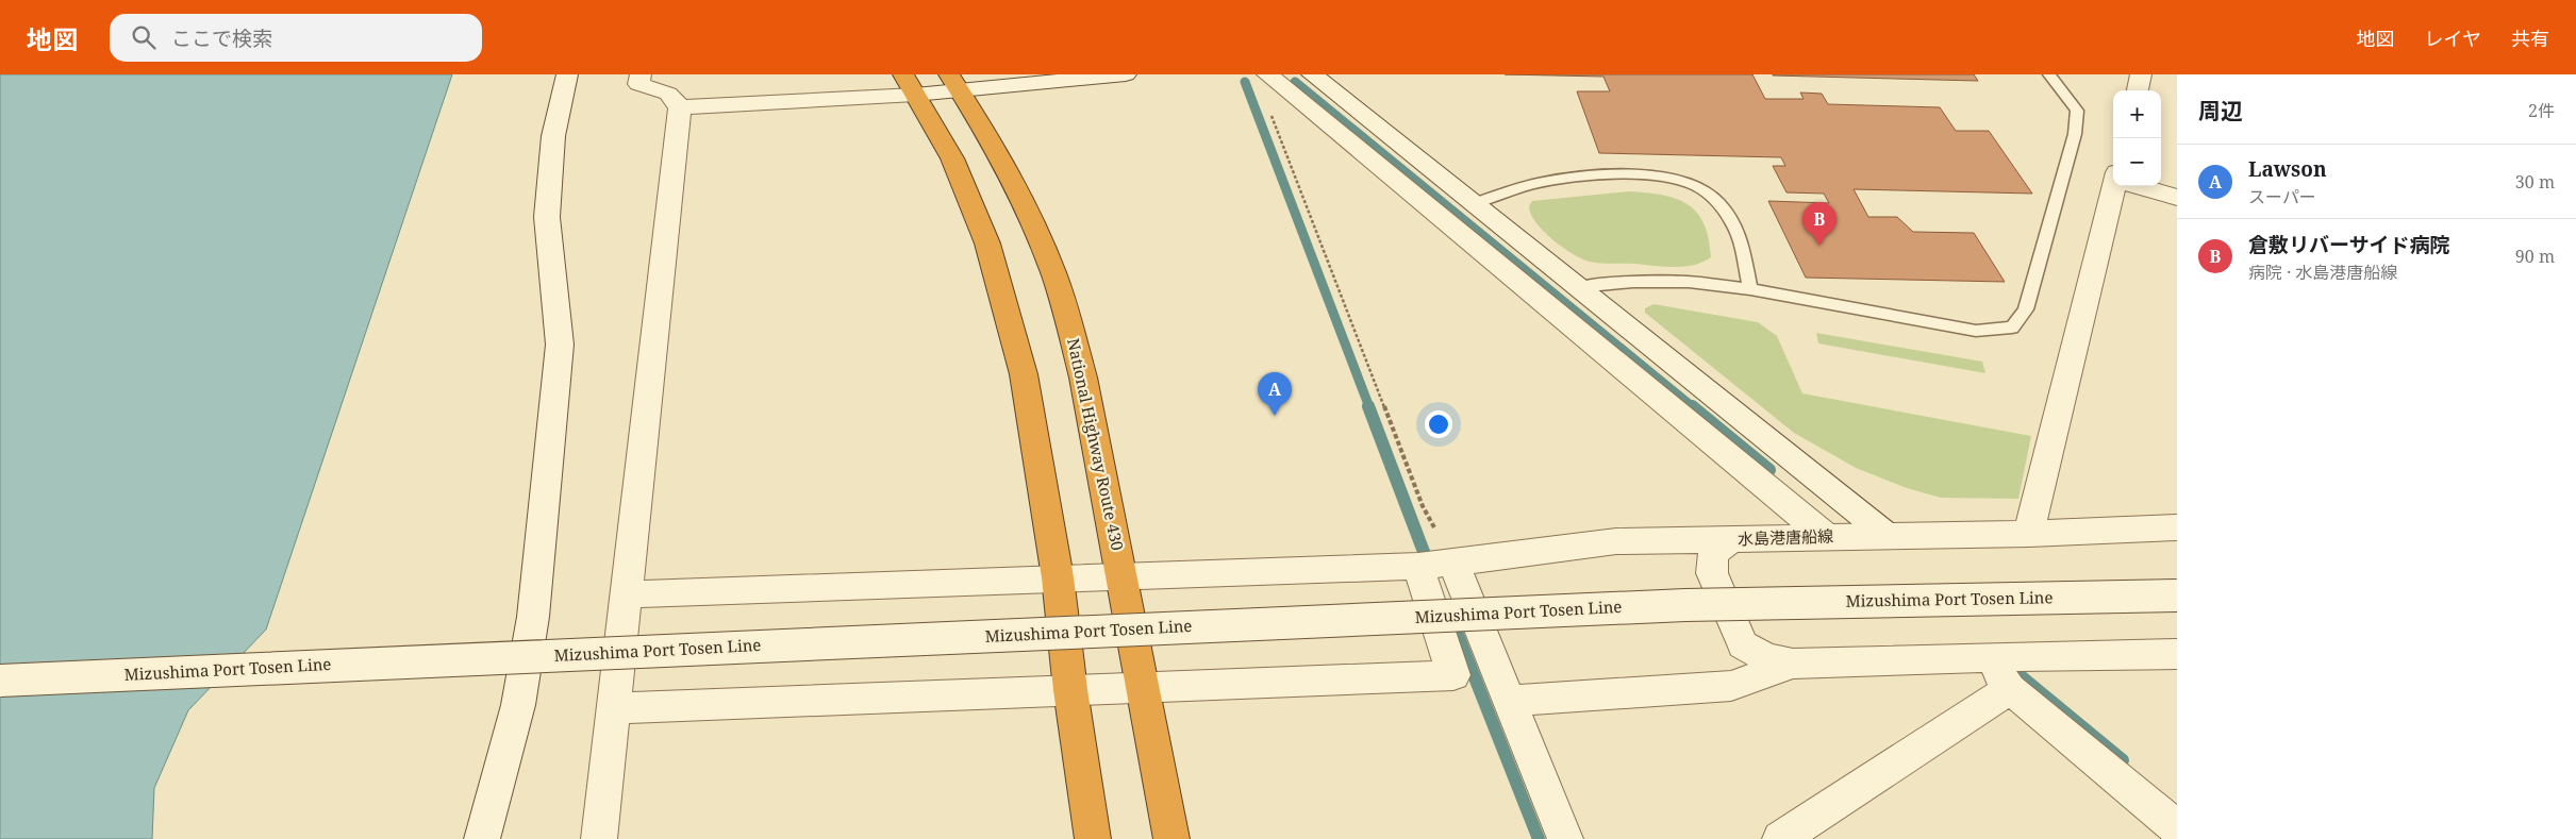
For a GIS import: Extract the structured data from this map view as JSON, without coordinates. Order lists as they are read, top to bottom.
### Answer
{
  "streets": {
    "highway": ["National Highway Route 430"],
    "street": ["水島港唐船線", "Mizushima Port Tosen Line"]
  },
  "page": {
    "header": "地図",
    "search": "ここで検索",
    "nav": ["地図", "レイヤ", "共有"],
    "heading": ["周辺", "2件"],
    "map_buttons": ["+", "−"],
    "list": [
      {
        "mark": "A",
        "name": "Lawson",
        "note": "スーパー",
        "value": "30 m"
      },
      {
        "mark": "B",
        "name": "倉敷リバーサイド病院",
        "note": "病院 · 水島港唐船線",
        "value": "90 m"
      }
    ],
    "pins": ["B", "A"]
  }
}
